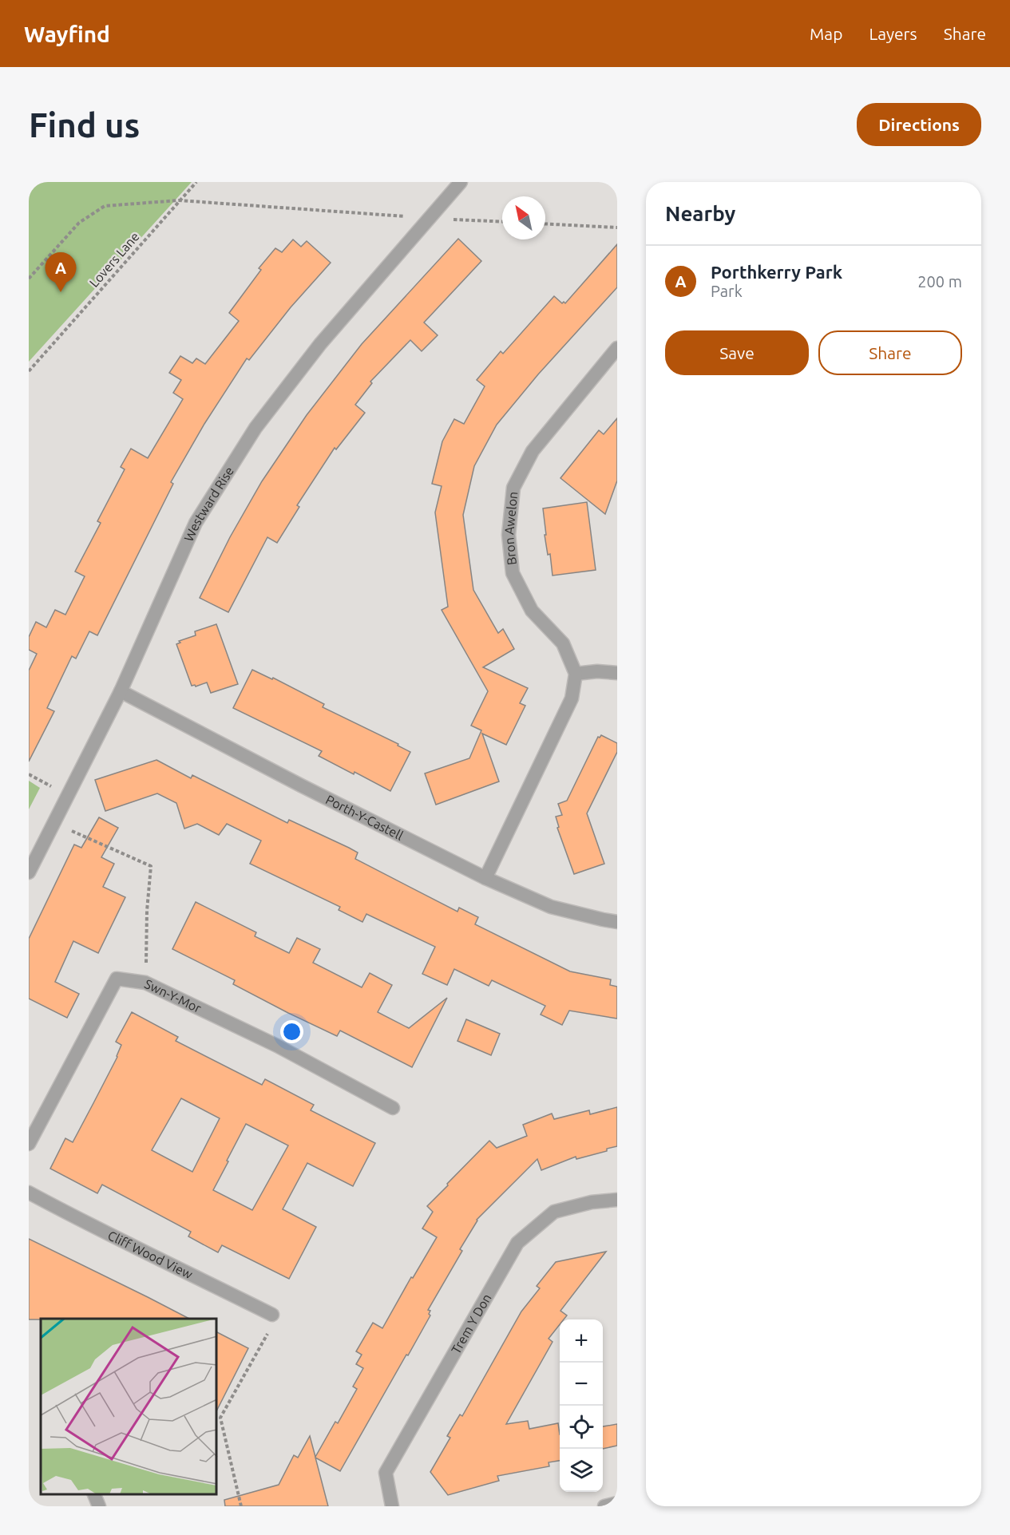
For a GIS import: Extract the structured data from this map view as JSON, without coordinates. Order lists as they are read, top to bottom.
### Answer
{
  "streets": {
    "street": [
      "Westward Rise",
      "Bron Awelon",
      "Porth-Y-Castell",
      "Swn-Y-Mor",
      "Cliff Wood View",
      "Trem Y Don"
    ],
    "path": ["Lovers Lane"]
  },
  "crossings": [
    ["Westward Rise", "Porth-Y-Castell"]
  ],
  "north": "top left",
  "page": {
    "header": "Wayfind",
    "nav": ["Map", "Layers", "Share"],
    "buttons": [
      "Directions",
      ["Save", "Share"]
    ],
    "title": "Find us",
    "heading": "Nearby",
    "list": [
      {
        "mark": "A",
        "name": "Porthkerry Park",
        "note": "Park",
        "value": "200 m"
      }
    ],
    "pins": "A",
    "map_buttons": ["+", "−"]
  }
}
